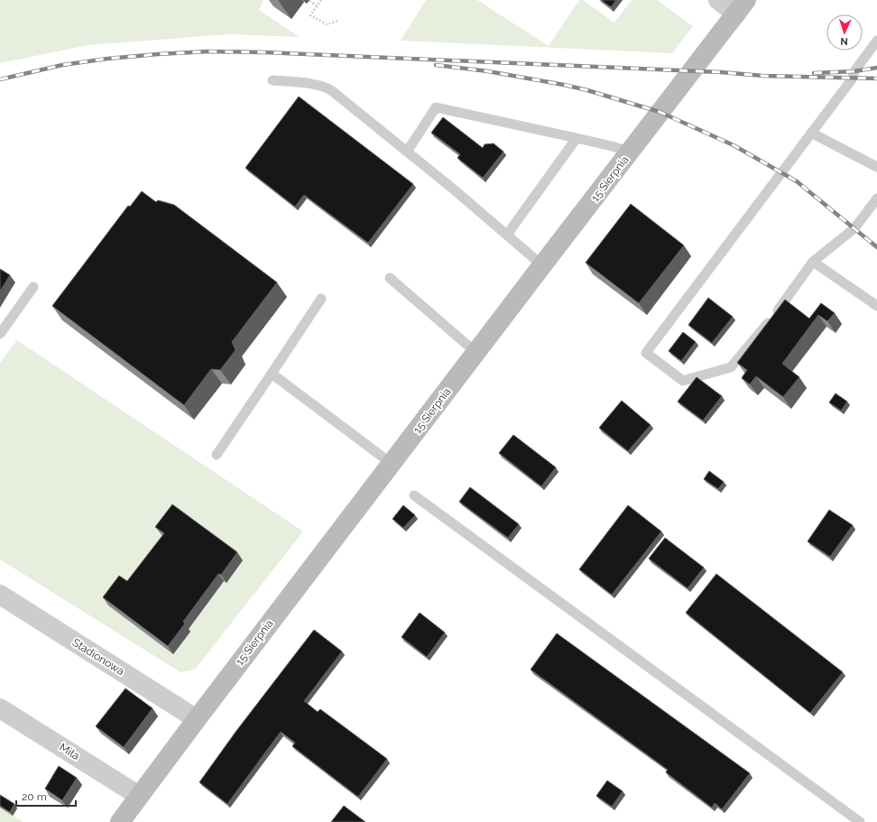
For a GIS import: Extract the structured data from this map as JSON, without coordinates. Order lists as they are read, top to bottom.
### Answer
{
  "streets": {
    "main road": ["15 Sierpnia"],
    "street": ["Stadionowa", "Miła"]
  },
  "crossings": [
    ["15 Sierpnia", "Stadionowa"],
    ["15 Sierpnia", "Miła"]
  ],
  "scale_bar": "20 m",
  "north": "bottom"
}
